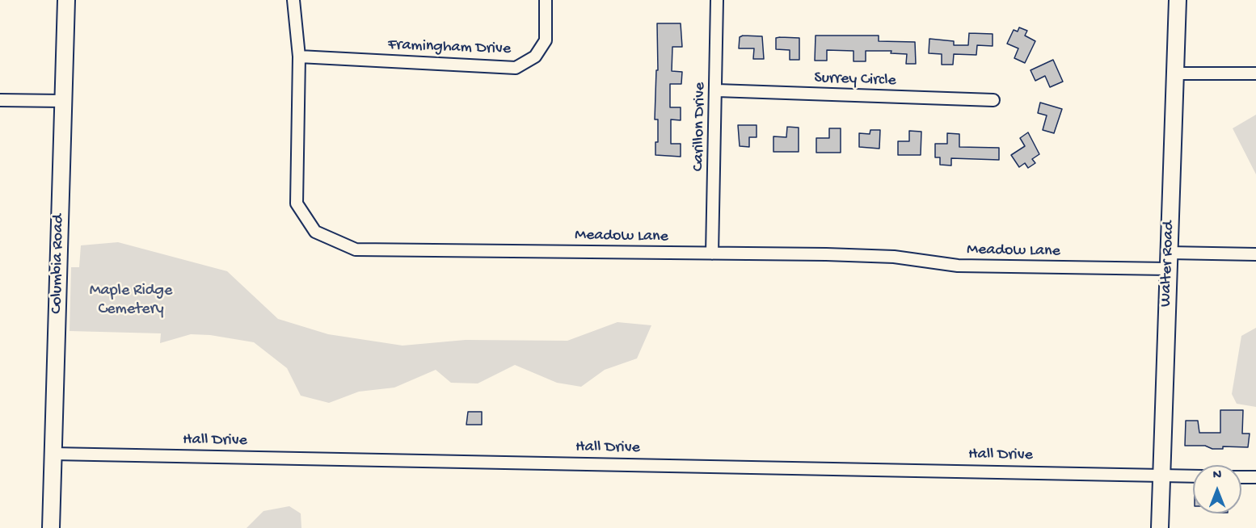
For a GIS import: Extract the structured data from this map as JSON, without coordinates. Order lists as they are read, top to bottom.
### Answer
{
  "streets": {
    "street": [
      "Framingham Drive",
      "Surrey Circle",
      "Carillon Drive",
      "Meadow Lane",
      "Columbia Road",
      "Walter Road",
      "Hall Drive"
    ]
  },
  "crossings": [
    ["Framingham Drive", "Meadow Lane"],
    ["Surrey Circle", "Carillon Drive"],
    ["Carillon Drive", "Meadow Lane"],
    ["Meadow Lane", "Walter Road"],
    ["Columbia Road", "Hall Drive"],
    ["Walter Road", "Hall Drive"]
  ],
  "parks": ["Maple Ridge Cemetery"],
  "north": "top"
}
